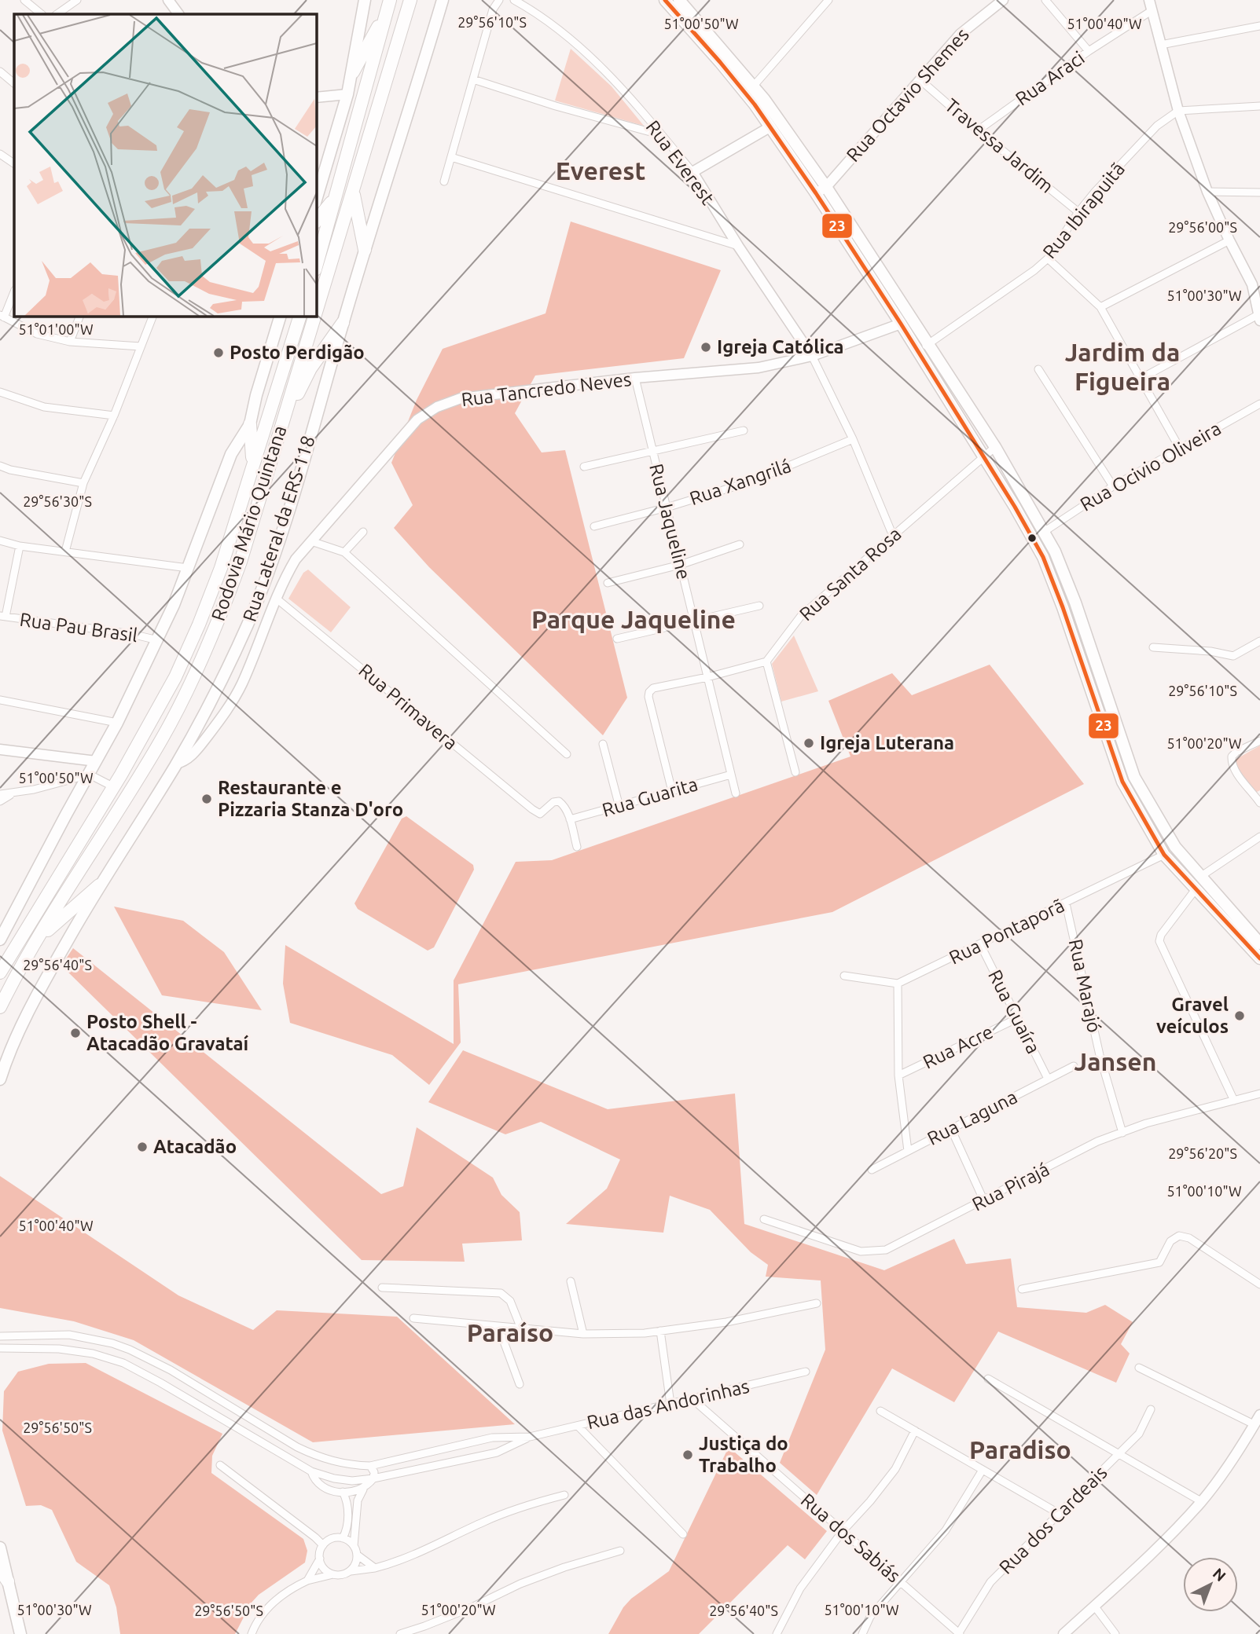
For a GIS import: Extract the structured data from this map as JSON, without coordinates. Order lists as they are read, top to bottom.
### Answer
{
  "streets": {
    "highway": ["Rodovia Mário Quintana"],
    "main road": [
      "Rua Octavio Shemes",
      "Rua Everest",
      "Rua Tancredo Neves",
      "Rua Lateral da ERS-118"
    ],
    "street": [
      "Rua Araci",
      "Travessa Jardim",
      "Rua Ibirapuitã",
      "Rua Ocivio Oliveira",
      "Rua Xangrilá",
      "Rua Jaqueline",
      "Rua Santa Rosa",
      "Rua Pau Brasil",
      "Rua Primavera",
      "Rua Guarita",
      "Rua Pontaporã",
      "Rua Marajó",
      "Rua Guaíra",
      "Rua Acre",
      "Rua Laguna",
      "Rua Pirajá",
      "Rua das Andorinhas",
      "Rua dos Cardeais",
      "Rua dos Sabiás"
    ]
  },
  "crossings": [
    ["Rua Araci", "Travessa Jardim"],
    ["Rua Octavio Shemes", "Travessa Jardim"],
    ["Travessa Jardim", "Rua Ibirapuitã"],
    ["Rua Everest", "Rua Tancredo Neves"],
    ["Rua Tancredo Neves", "Rua Jaqueline"],
    ["Rua Tancredo Neves", "Rua Lateral da ERS-118"],
    ["Rua Tancredo Neves", "Rua Primavera"],
    ["Rua Xangrilá", "Rua Jaqueline"],
    ["Rua Jaqueline", "Rua Guarita"],
    ["Rua Primavera", "Rua Guarita"],
    ["Rua Pontaporã", "Rua Marajó"],
    ["Rua Pontaporã", "Rua Guaíra"],
    ["Rua Marajó", "Rua Pirajá"],
    ["Rua Guaíra", "Rua Acre"],
    ["Rua Guaíra", "Rua Laguna"],
    ["Rua das Andorinhas", "Rua dos Sabiás"],
    ["Rua dos Cardeais", "Rua dos Sabiás"]
  ],
  "districts": [
    "Everest",
    "Jardim da Figueira",
    "Parque Jaqueline",
    "Jansen",
    "Paraíso",
    "Paradiso"
  ],
  "places": [
    "Igreja Católica",
    "Posto Perdigão",
    "Igreja Luterana",
    "Restaurante e Pizzaria Stanza D'oro",
    "Gravel veículos",
    "Posto Shell - Atacadão Gravataí",
    "Atacadão",
    "Justiça do Trabalho"
  ],
  "lines": ["transit line 23"],
  "north": "top right",
  "coordinates": [
    "29°56'10\"S",
    "51°00'50\"W",
    "51°00'40\"W",
    "29°56'00\"S",
    "51°00'30\"W",
    "51°01'00\"W",
    "29°56'30\"S",
    "51°00'20\"W",
    "29°56'40\"S",
    "29°56'20\"S",
    "51°00'10\"W",
    "29°56'50\"S"
  ]
}
